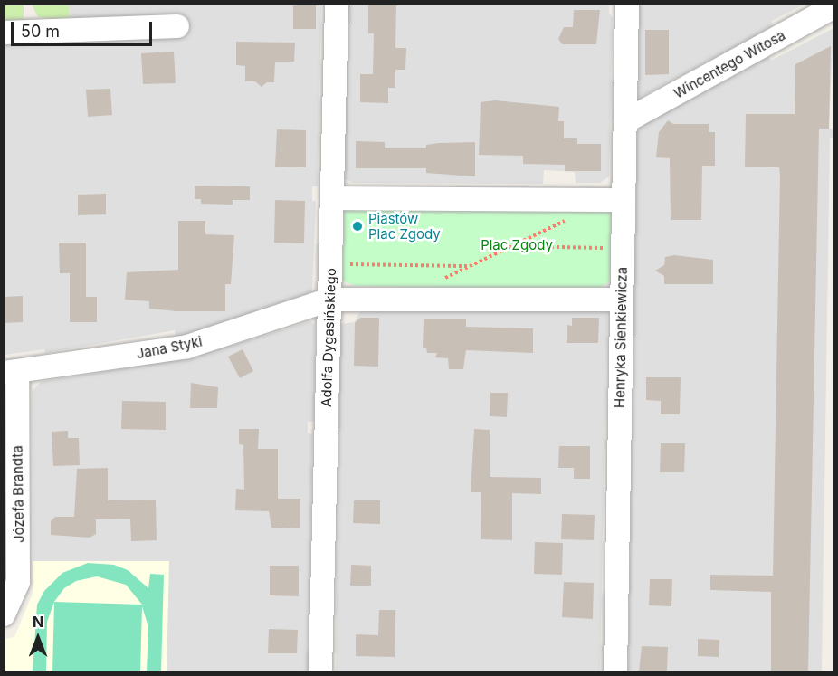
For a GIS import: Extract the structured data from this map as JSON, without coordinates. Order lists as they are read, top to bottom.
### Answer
{
  "streets": {
    "street": [
      "Wincentego Witosa",
      "Adolfa Dygasińskiego",
      "Henryka Sienkiewicza",
      "Jana Styki",
      "Józefa Brandta"
    ]
  },
  "crossings": [
    ["Wincentego Witosa", "Henryka Sienkiewicza"],
    ["Adolfa Dygasińskiego", "Jana Styki"],
    ["Jana Styki", "Józefa Brandta"]
  ],
  "parks": ["Plac Zgody"],
  "places": ["Piastów Plac Zgody"],
  "scale_bar": "50 m",
  "north": "top"
}
